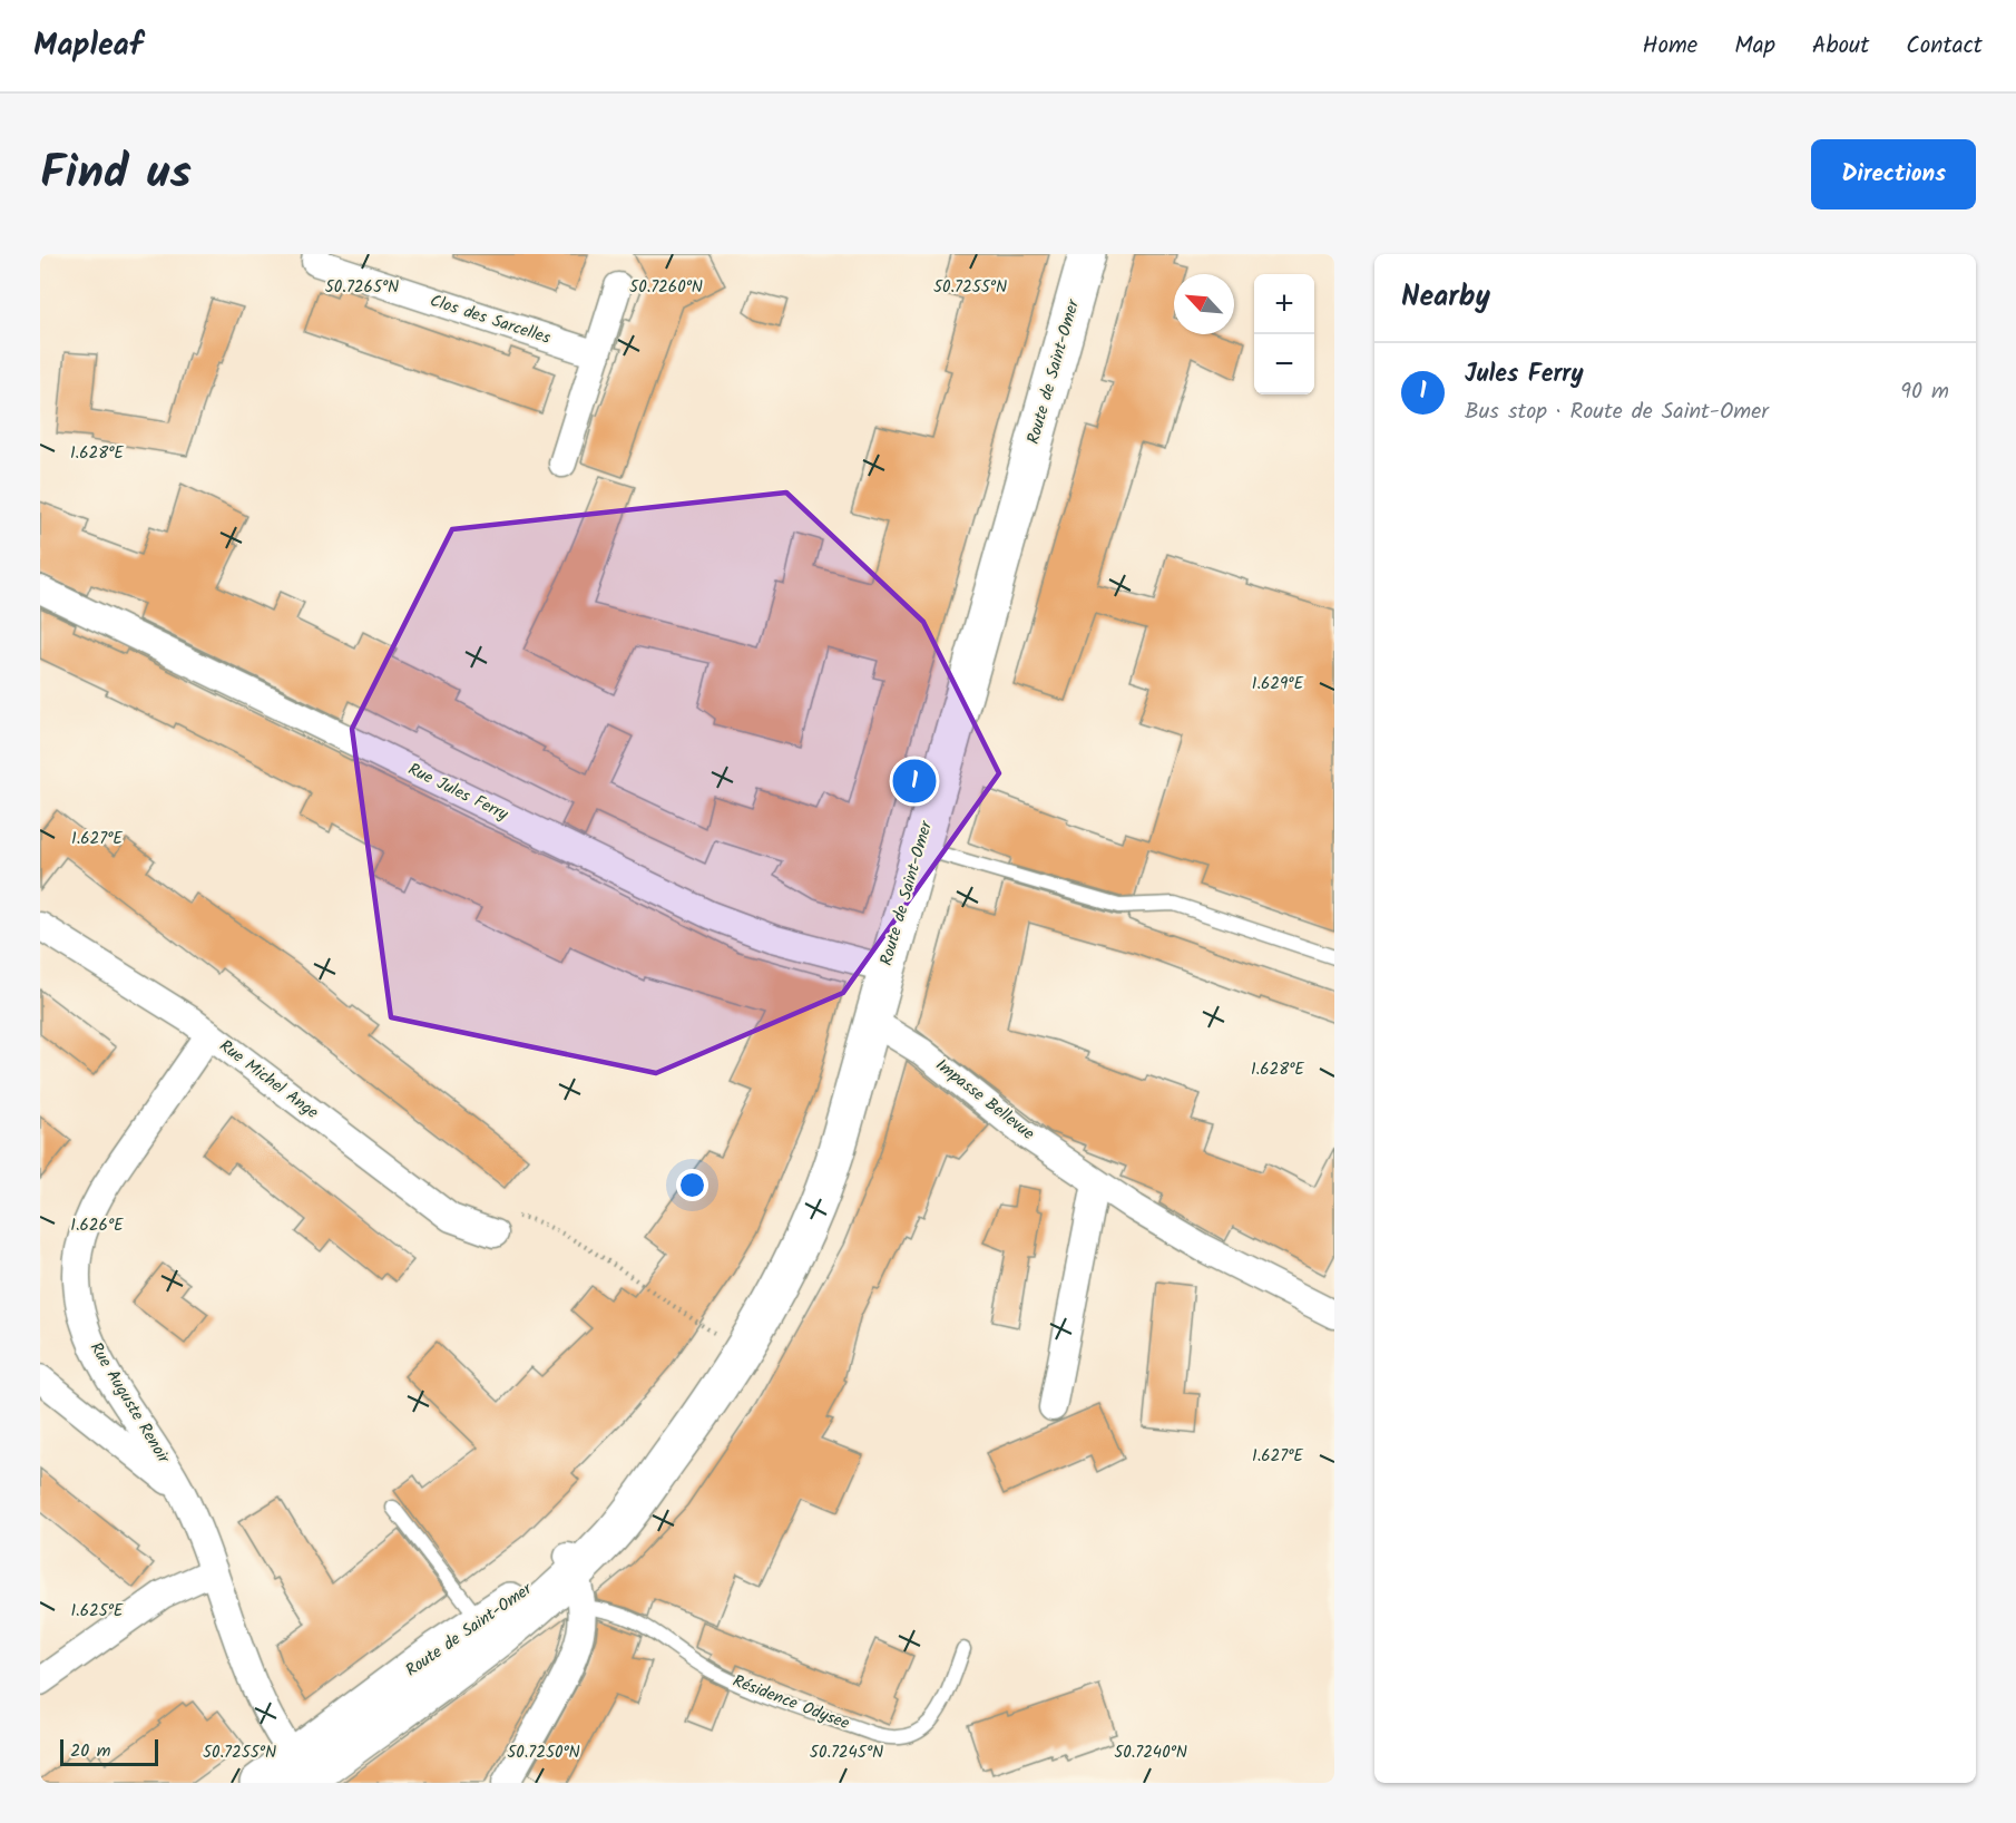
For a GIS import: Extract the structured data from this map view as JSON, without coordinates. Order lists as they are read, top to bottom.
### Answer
{
  "streets": {
    "main road": ["Route de Saint-Omer"],
    "street": [
      "Clos des Sarcelles",
      "Rue Jules Ferry",
      "Rue Michel Ange",
      "Impasse Bellevue",
      "Rue Auguste Renoir"
    ],
    "lane": ["Résidence Odysee"]
  },
  "crossings": [
    ["Route de Saint-Omer", "Rue Jules Ferry"],
    ["Route de Saint-Omer", "Impasse Bellevue"],
    ["Route de Saint-Omer", "Rue Auguste Renoir"],
    ["Rue Michel Ange", "Rue Auguste Renoir"]
  ],
  "scale_bar": "20 m",
  "north": "top left",
  "page": {
    "header": "Mapleaf",
    "nav": [
      "Home",
      "Map",
      "About",
      "Contact"
    ],
    "title": "Find us",
    "buttons": "Directions",
    "heading": "Nearby",
    "map_buttons": ["+", "−"],
    "list": [
      {
        "mark": "1",
        "name": "Jules Ferry",
        "note": "Bus stop · Route de Saint-Omer",
        "value": "90 m"
      }
    ],
    "pins": "1",
    "scale": "20 m"
  },
  "coordinates": [
    "50.7265°N",
    "50.7260°N",
    "50.7255°N",
    "1.628°E",
    "1.629°E",
    "1.627°E",
    "1.626°E",
    "1.625°E",
    "50.7250°N",
    "50.7245°N",
    "50.7240°N"
  ]
}
